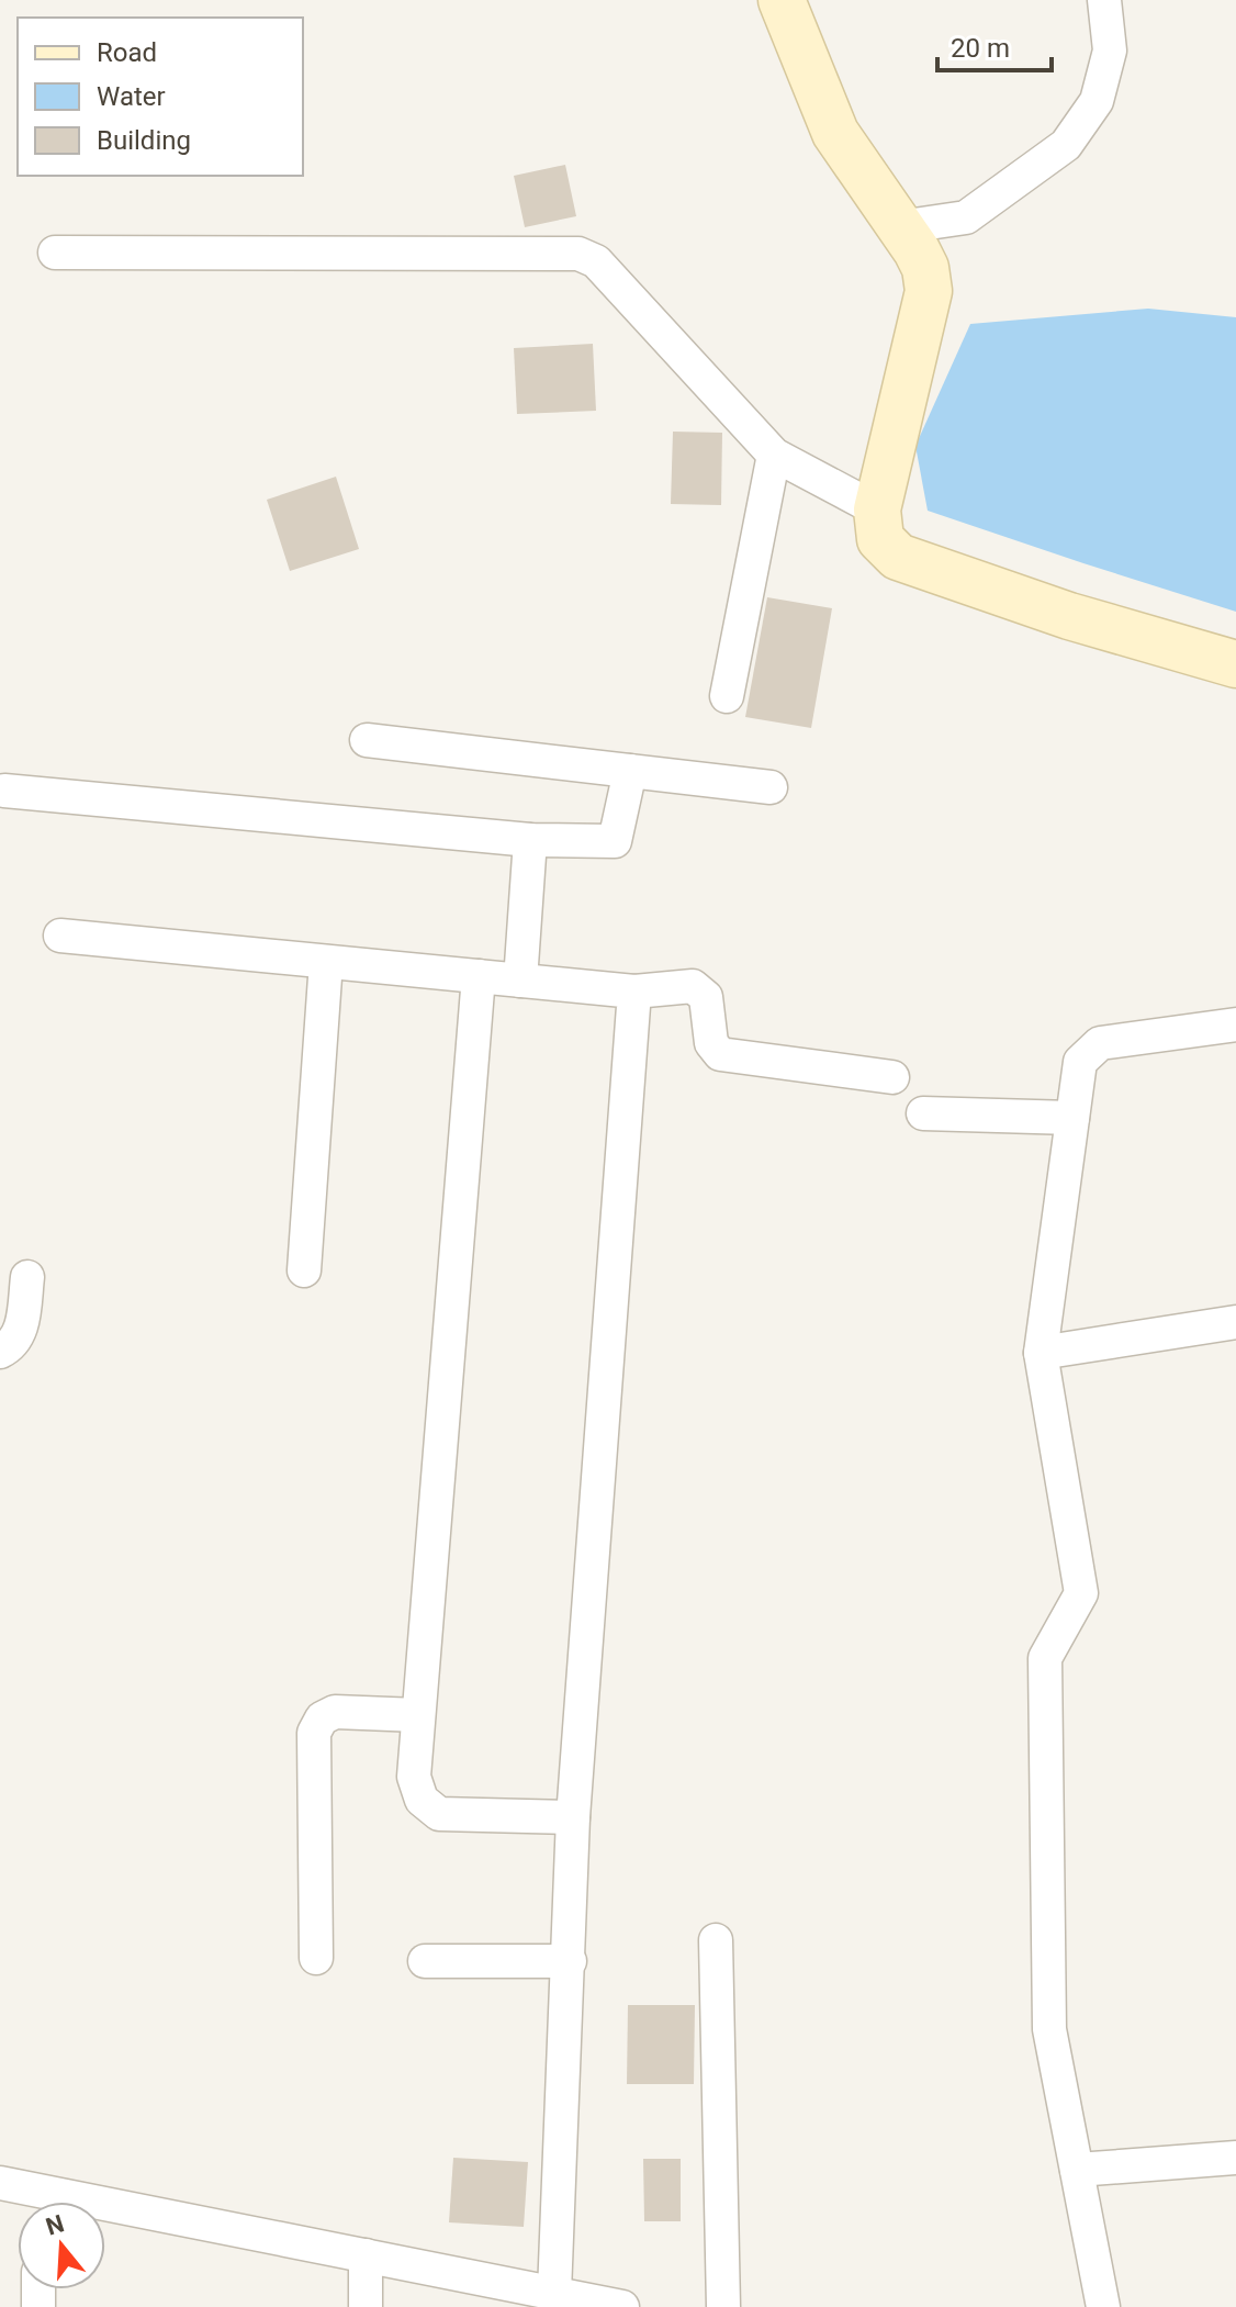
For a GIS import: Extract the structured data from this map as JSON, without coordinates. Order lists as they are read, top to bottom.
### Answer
{
  "legend": ["Road", "Water", "Building"],
  "scale_bar": "20 m",
  "north": "top"
}
